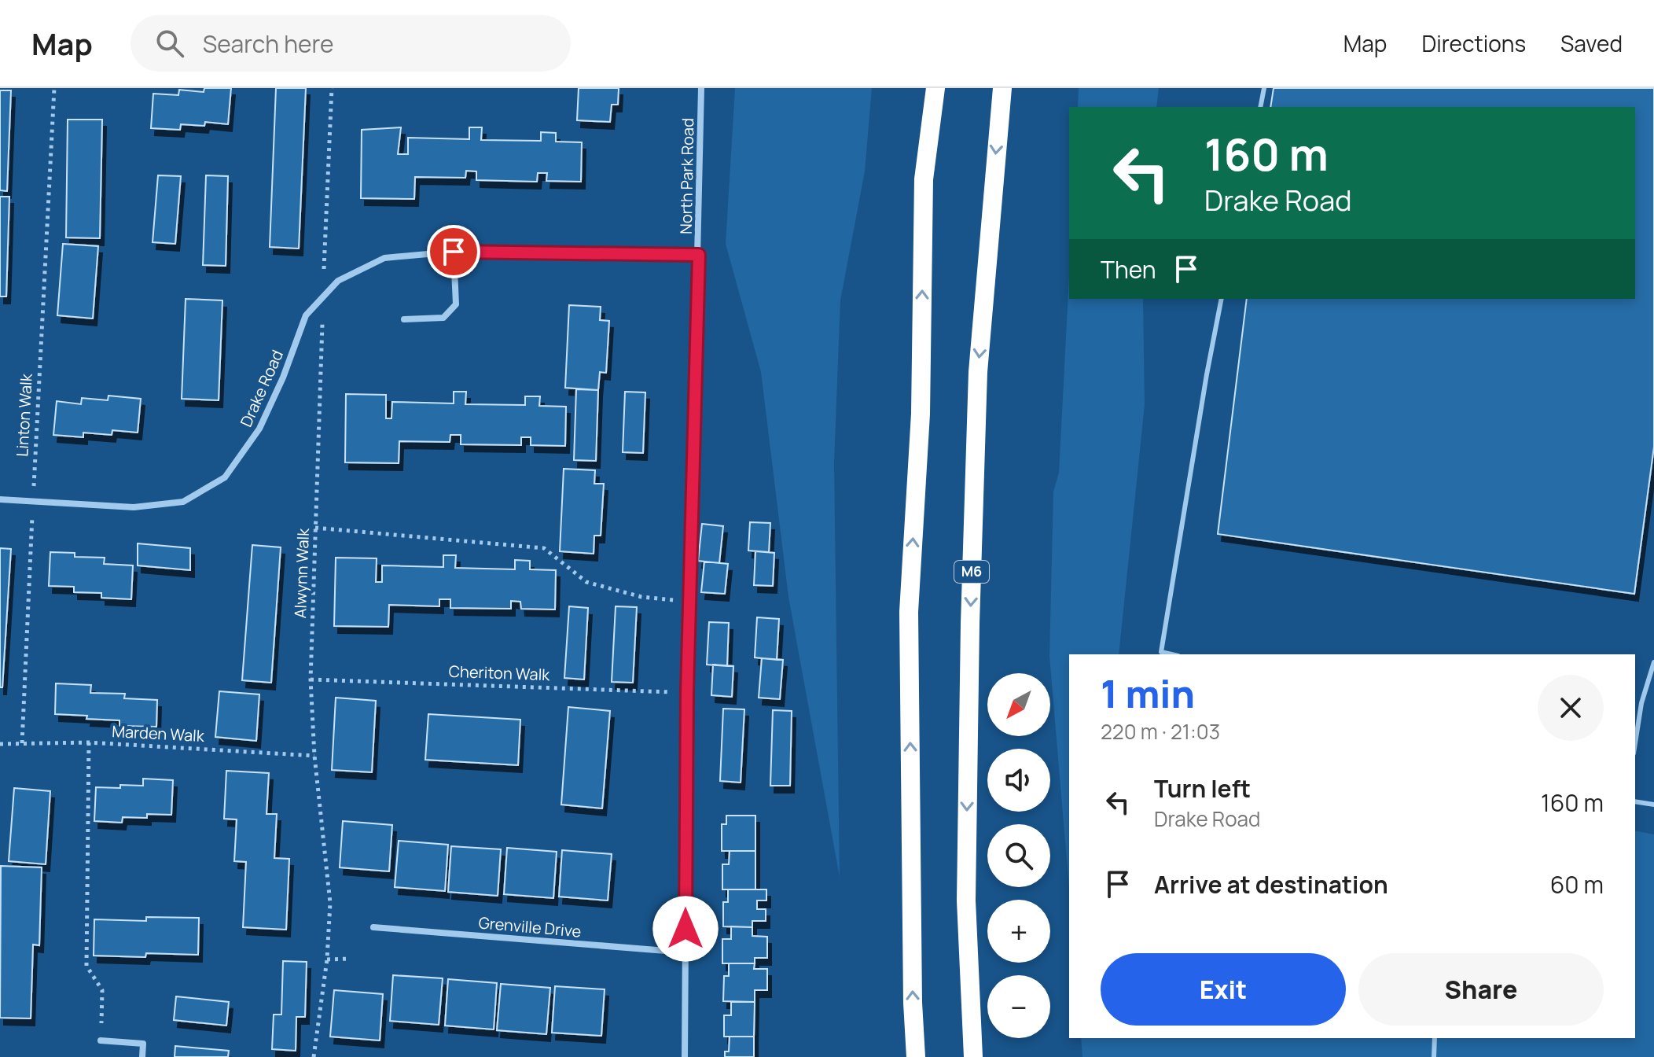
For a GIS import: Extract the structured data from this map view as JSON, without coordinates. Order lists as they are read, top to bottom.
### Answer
{
  "streets": {
    "highway": ["M6"],
    "street": ["North Park Road", "Drake Road", "Grenville Drive"],
    "path": [
      "Linton Walk",
      "Alwynn Walk",
      "Cheriton Walk",
      "Marden Walk"
    ]
  },
  "crossings": [
    ["North Park Road", "Drake Road"],
    ["North Park Road", "Cheriton Walk"],
    ["North Park Road", "Grenville Drive"],
    ["Drake Road", "Linton Walk"],
    ["Drake Road", "Alwynn Walk"],
    ["Linton Walk", "Marden Walk"],
    ["Alwynn Walk", "Cheriton Walk"],
    ["Alwynn Walk", "Marden Walk"]
  ],
  "north": "bottom left",
  "page": {
    "header": "Map",
    "search": "Search here",
    "nav": ["Map", "Directions", "Saved"],
    "turn": ["160 m", "Drake Road"],
    "then": "Then",
    "heading": ["1 min", "220 m · 21:03"],
    "map_buttons": ["+", "−"],
    "list": [
      {
        "name": "Turn left",
        "note": "Drake Road",
        "value": "160 m"
      },
      {
        "name": "Arrive at destination",
        "value": "60 m"
      }
    ],
    "buttons": ["Exit", "Share"]
  }
}
